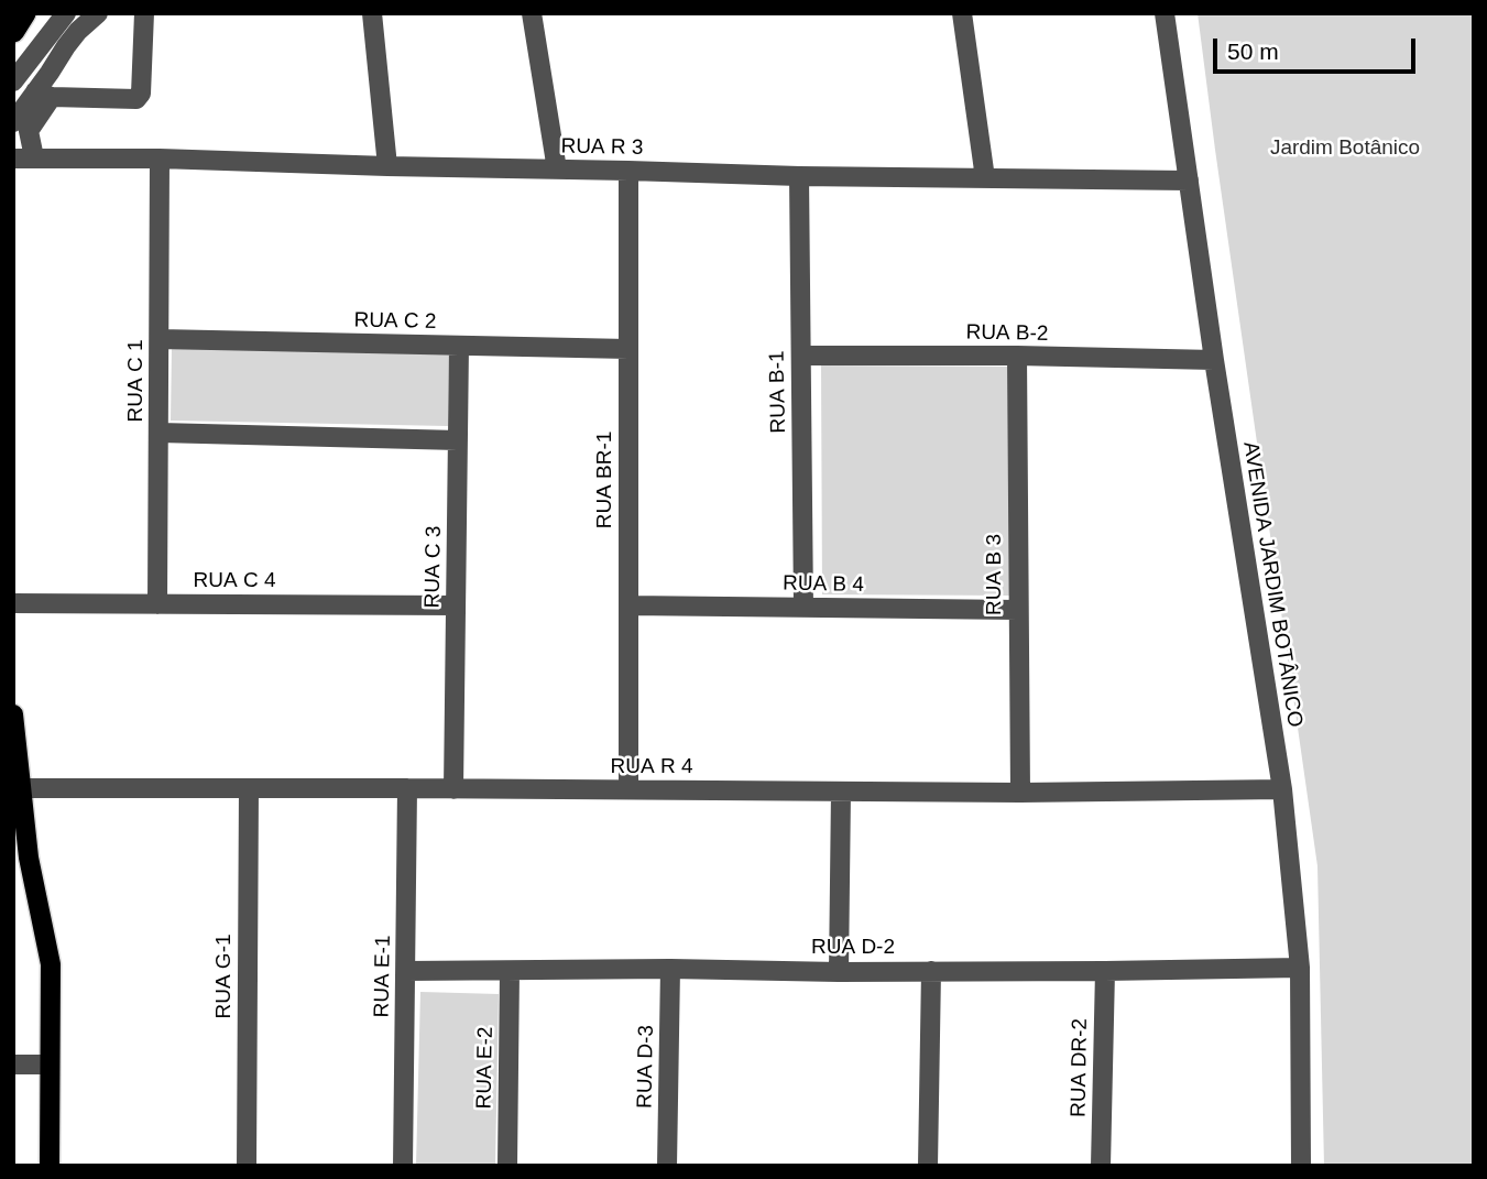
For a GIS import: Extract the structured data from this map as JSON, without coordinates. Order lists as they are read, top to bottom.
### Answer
{
  "streets": {
    "street": [
      "RUA R 3",
      "RUA C 2",
      "RUA B-2",
      "RUA C 1",
      "RUA B-1",
      "RUA BR-1",
      "RUA C 3",
      "RUA B 3",
      "RUA C 4",
      "RUA B 4",
      "AVENIDA JARDIM BOTÂNICO",
      "RUA R 4",
      "RUA D-2",
      "RUA G-1",
      "RUA E-1",
      "RUA D-3",
      "RUA E-2",
      "RUA DR-2"
    ]
  },
  "crossings": [
    ["RUA R 3", "RUA C 1"],
    ["RUA R 3", "RUA B-1"],
    ["RUA R 3", "RUA BR-1"],
    ["RUA R 3", "AVENIDA JARDIM BOTÂNICO"],
    ["RUA C 2", "RUA C 1"],
    ["RUA C 2", "RUA BR-1"],
    ["RUA C 2", "RUA C 3"],
    ["RUA B-2", "RUA B-1"],
    ["RUA B-2", "RUA B 3"],
    ["RUA B-2", "AVENIDA JARDIM BOTÂNICO"],
    ["RUA C 1", "RUA C 4"],
    ["RUA B-1", "RUA B 4"],
    ["RUA BR-1", "RUA B 4"],
    ["RUA BR-1", "RUA R 4"],
    ["RUA C 3", "RUA C 4"],
    ["RUA C 3", "RUA R 4"],
    ["RUA B 3", "RUA B 4"],
    ["RUA B 3", "RUA R 4"],
    ["AVENIDA JARDIM BOTÂNICO", "RUA R 4"],
    ["AVENIDA JARDIM BOTÂNICO", "RUA D-2"],
    ["RUA R 4", "RUA G-1"],
    ["RUA R 4", "RUA E-1"],
    ["RUA D-2", "RUA E-1"],
    ["RUA D-2", "RUA D-3"],
    ["RUA D-2", "RUA E-2"],
    ["RUA D-2", "RUA DR-2"]
  ],
  "parks": ["Jardim Botânico"],
  "scale_bar": "50 m"
}
